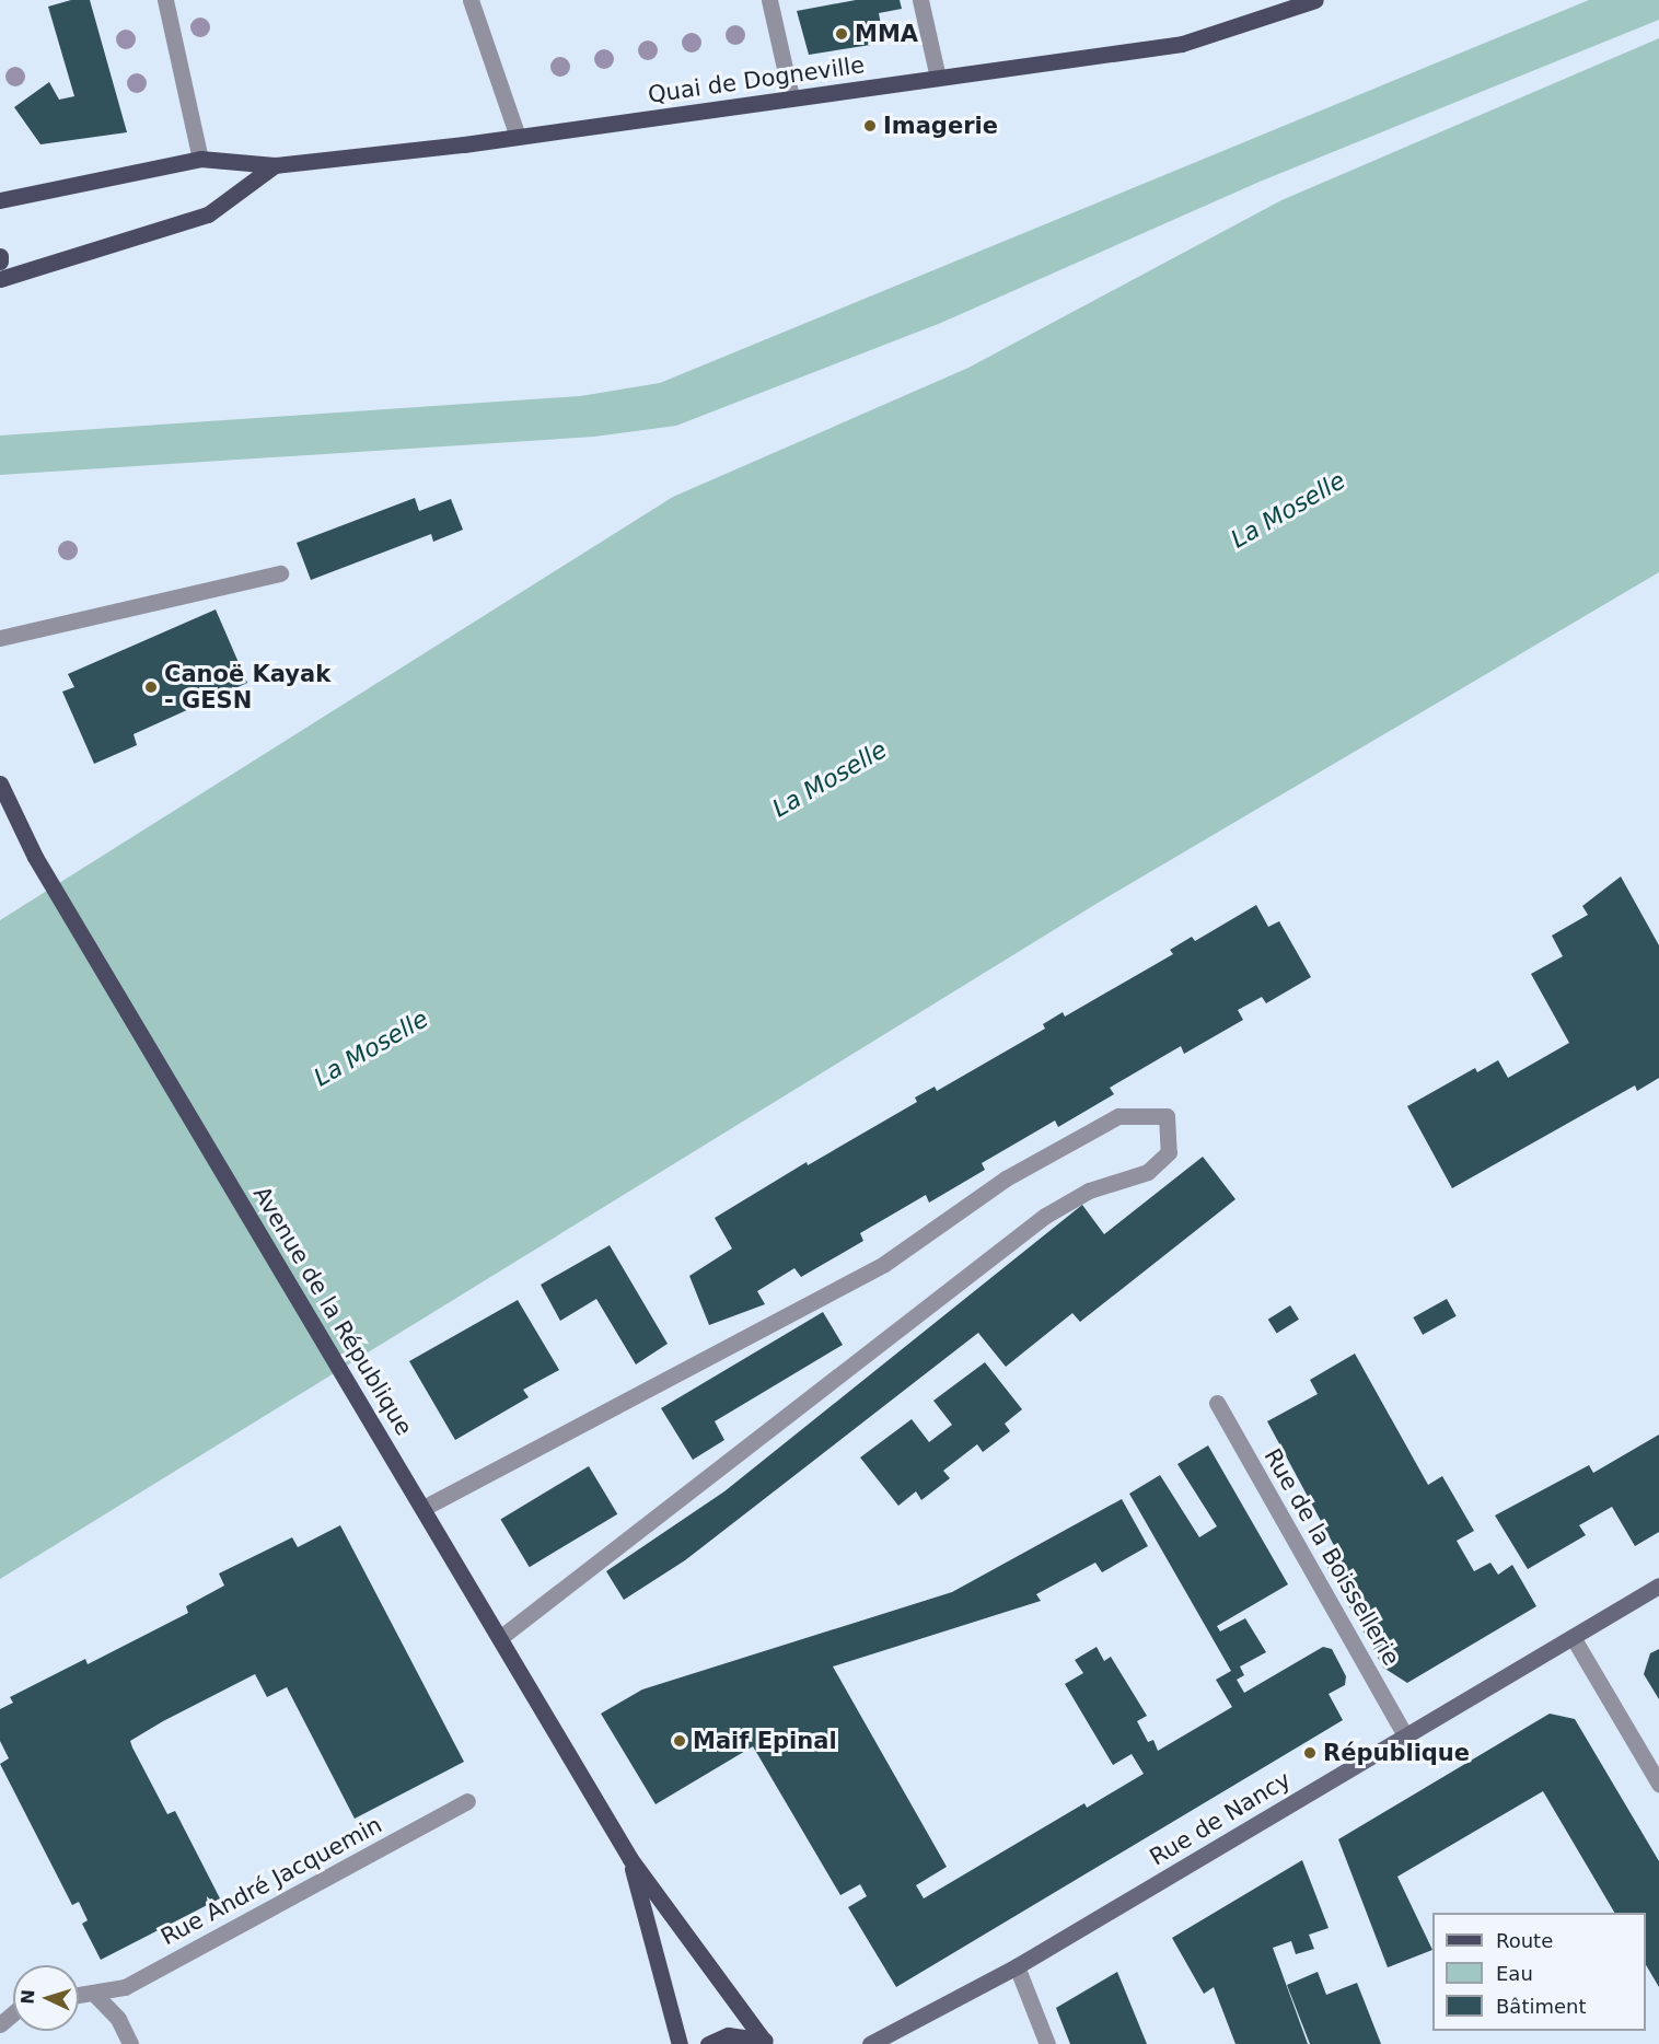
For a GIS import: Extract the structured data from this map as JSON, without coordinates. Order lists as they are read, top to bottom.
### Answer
{
  "streets": {
    "main road": ["Quai de Dogneville", "Avenue de la République", "Rue de Nancy"],
    "street": ["Rue de la Boissellerie", "Rue André Jacquemin"]
  },
  "crossings": [
    ["Rue de la Boissellerie", "Rue de Nancy"]
  ],
  "water": ["La Moselle"],
  "places": [
    "MMA",
    "Imagerie",
    "Canoë Kayak - GESN",
    "Maif Epinal",
    "République"
  ],
  "legend": ["Route", "Eau", "Bâtiment"],
  "north": "left"
}
